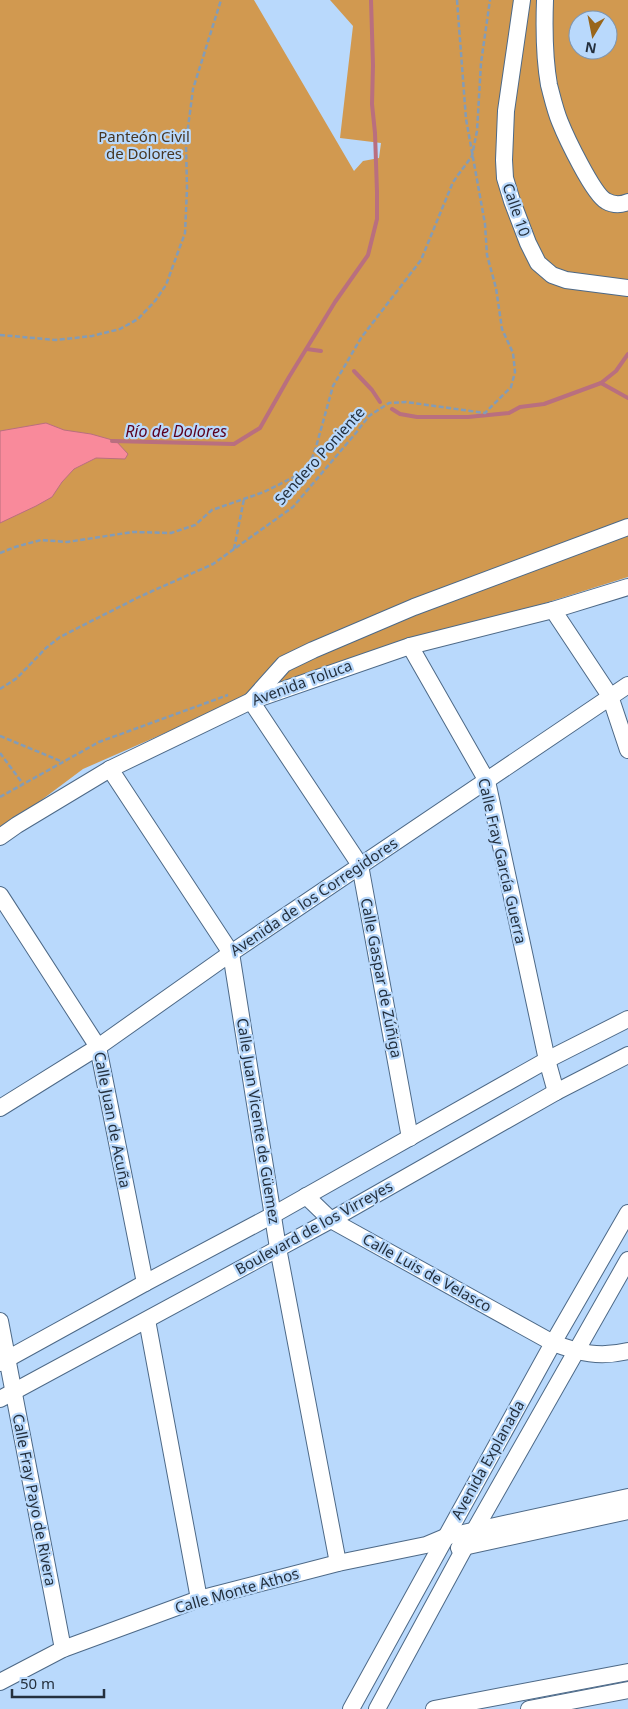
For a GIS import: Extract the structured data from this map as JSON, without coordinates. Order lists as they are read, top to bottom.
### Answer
{
  "streets": {
    "street": [
      "Calle 10",
      "Avenida Toluca",
      "Calle Fray García Guerra",
      "Avenida de los Corregidores",
      "Calle Gaspar de Zúñiga",
      "Calle Juan de Acuña",
      "Calle Juan Vicente de Güemez",
      "Boulevard de los Virreyes",
      "Calle Luis de Velasco",
      "Avenida Explanada",
      "Calle Fray Payo de Rivera",
      "Calle Monte Athos"
    ],
    "path": ["Sendero Poniente"]
  },
  "crossings": [
    ["Avenida Toluca", "Calle Fray García Guerra"],
    ["Avenida Toluca", "Calle Gaspar de Zúñiga"],
    ["Avenida Toluca", "Calle Juan Vicente de Güemez"],
    ["Calle Fray García Guerra", "Avenida de los Corregidores"],
    ["Calle Fray García Guerra", "Boulevard de los Virreyes"],
    ["Avenida de los Corregidores", "Calle Gaspar de Zúñiga"],
    ["Avenida de los Corregidores", "Calle Juan de Acuña"],
    ["Avenida de los Corregidores", "Calle Juan Vicente de Güemez"],
    ["Calle Juan Vicente de Güemez", "Boulevard de los Virreyes"],
    ["Calle Juan Vicente de Güemez", "Calle Monte Athos"],
    ["Boulevard de los Virreyes", "Calle Luis de Velasco"],
    ["Boulevard de los Virreyes", "Calle Fray Payo de Rivera"],
    ["Calle Luis de Velasco", "Avenida Explanada"],
    ["Avenida Explanada", "Calle Monte Athos"],
    ["Calle Fray Payo de Rivera", "Calle Monte Athos"]
  ],
  "water": ["Río de Dolores"],
  "parks": ["Panteón Civil de Dolores"],
  "scale_bar": "50 m",
  "north": "bottom"
}
